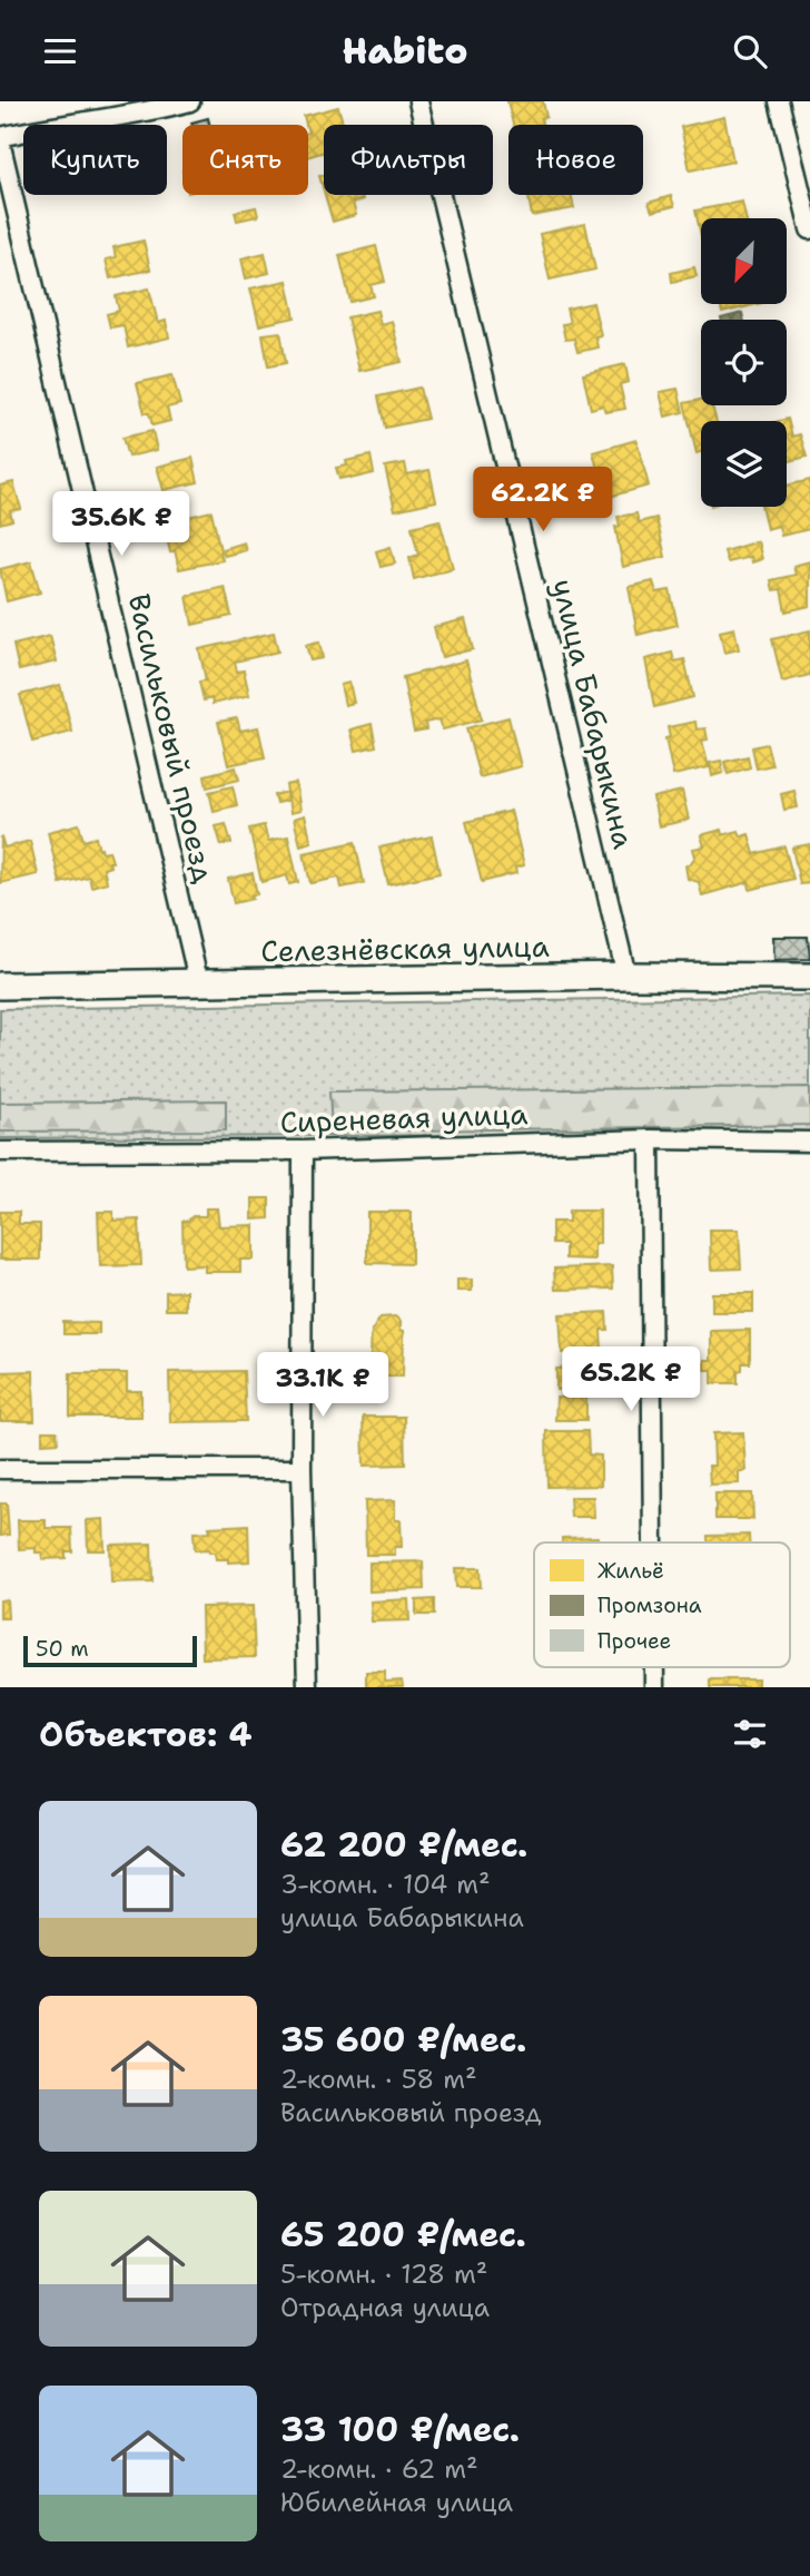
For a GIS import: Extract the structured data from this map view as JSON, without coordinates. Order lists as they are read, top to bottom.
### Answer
{
  "streets": {
    "street": [
      "улица Бабарыкина",
      "Васильковый проезд",
      "Селезнёвская улица",
      "Сиреневая улица"
    ]
  },
  "crossings": [
    ["улица Бабарыкина", "Селезнёвская улица"],
    ["Васильковый проезд", "Селезнёвская улица"]
  ],
  "legend": ["Жильё", "Промзона", "Прочее"],
  "scale_bar": "50 m",
  "north": "bottom left",
  "page": {
    "header": "Habito",
    "chip": [
      "Купить",
      "Снять",
      "Фильтры",
      "Новое"
    ],
    "price": [
      "62.2K ₽",
      "35.6K ₽",
      "65.2K ₽",
      "33.1K ₽"
    ],
    "scale": "50 m",
    "heading": "Объектов: 4",
    "list": [
      {
        "name": "62 200 ₽/мес.",
        "note": "3-комн. · 104 m² · улица Бабарыкина"
      },
      {
        "name": "35 600 ₽/мес.",
        "note": "2-комн. · 58 m² · Васильковый проезд"
      },
      {
        "name": "65 200 ₽/мес.",
        "note": "5-комн. · 128 m² · Отрадная улица"
      },
      {
        "name": "33 100 ₽/мес.",
        "note": "2-комн. · 62 m² · Юбилейная улица"
      }
    ]
  }
}
